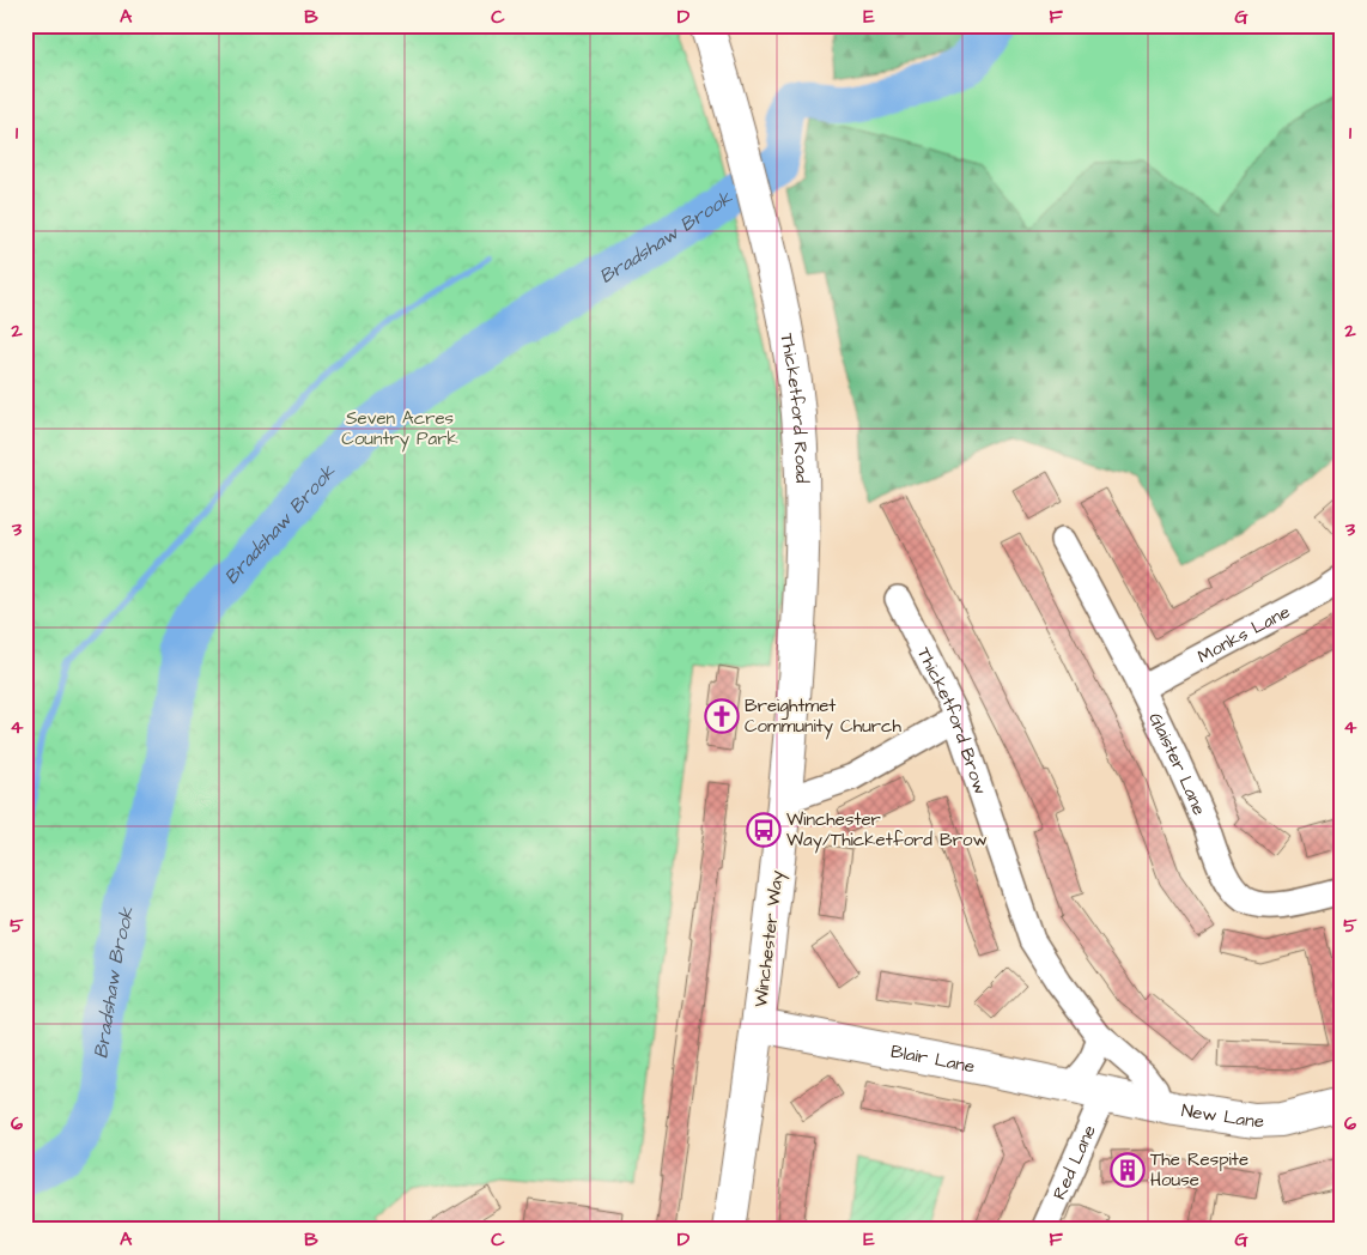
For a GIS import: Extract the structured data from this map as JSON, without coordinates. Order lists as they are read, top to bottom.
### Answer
{
  "streets": {
    "street": [
      "Thicketford Road",
      "Monks Lane",
      "Thicketford Brow",
      "Glaister Lane",
      "Winchester Way",
      "Blair Lane",
      "New Lane",
      "Red Lane"
    ]
  },
  "crossings": [
    ["Thicketford Road", "Winchester Way"],
    ["Monks Lane", "Glaister Lane"],
    ["Thicketford Brow", "New Lane"],
    ["Winchester Way", "Blair Lane"],
    ["Blair Lane", "New Lane"],
    ["Blair Lane", "Red Lane"],
    ["New Lane", "Red Lane"]
  ],
  "water": ["Bradshaw Brook"],
  "parks": ["Seven Acres Country Park"],
  "places": {
    "church": ["Breightmet Community Church"],
    "bus stop": ["Winchester Way/Thicketford Brow"],
    "building": ["The Respite House"]
  },
  "grid": {
    "columns": [
      "A",
      "B",
      "C",
      "D",
      "E",
      "F",
      "G"
    ],
    "rows": [
      "1",
      "2",
      "3",
      "4",
      "5",
      "6"
    ]
  }
}
